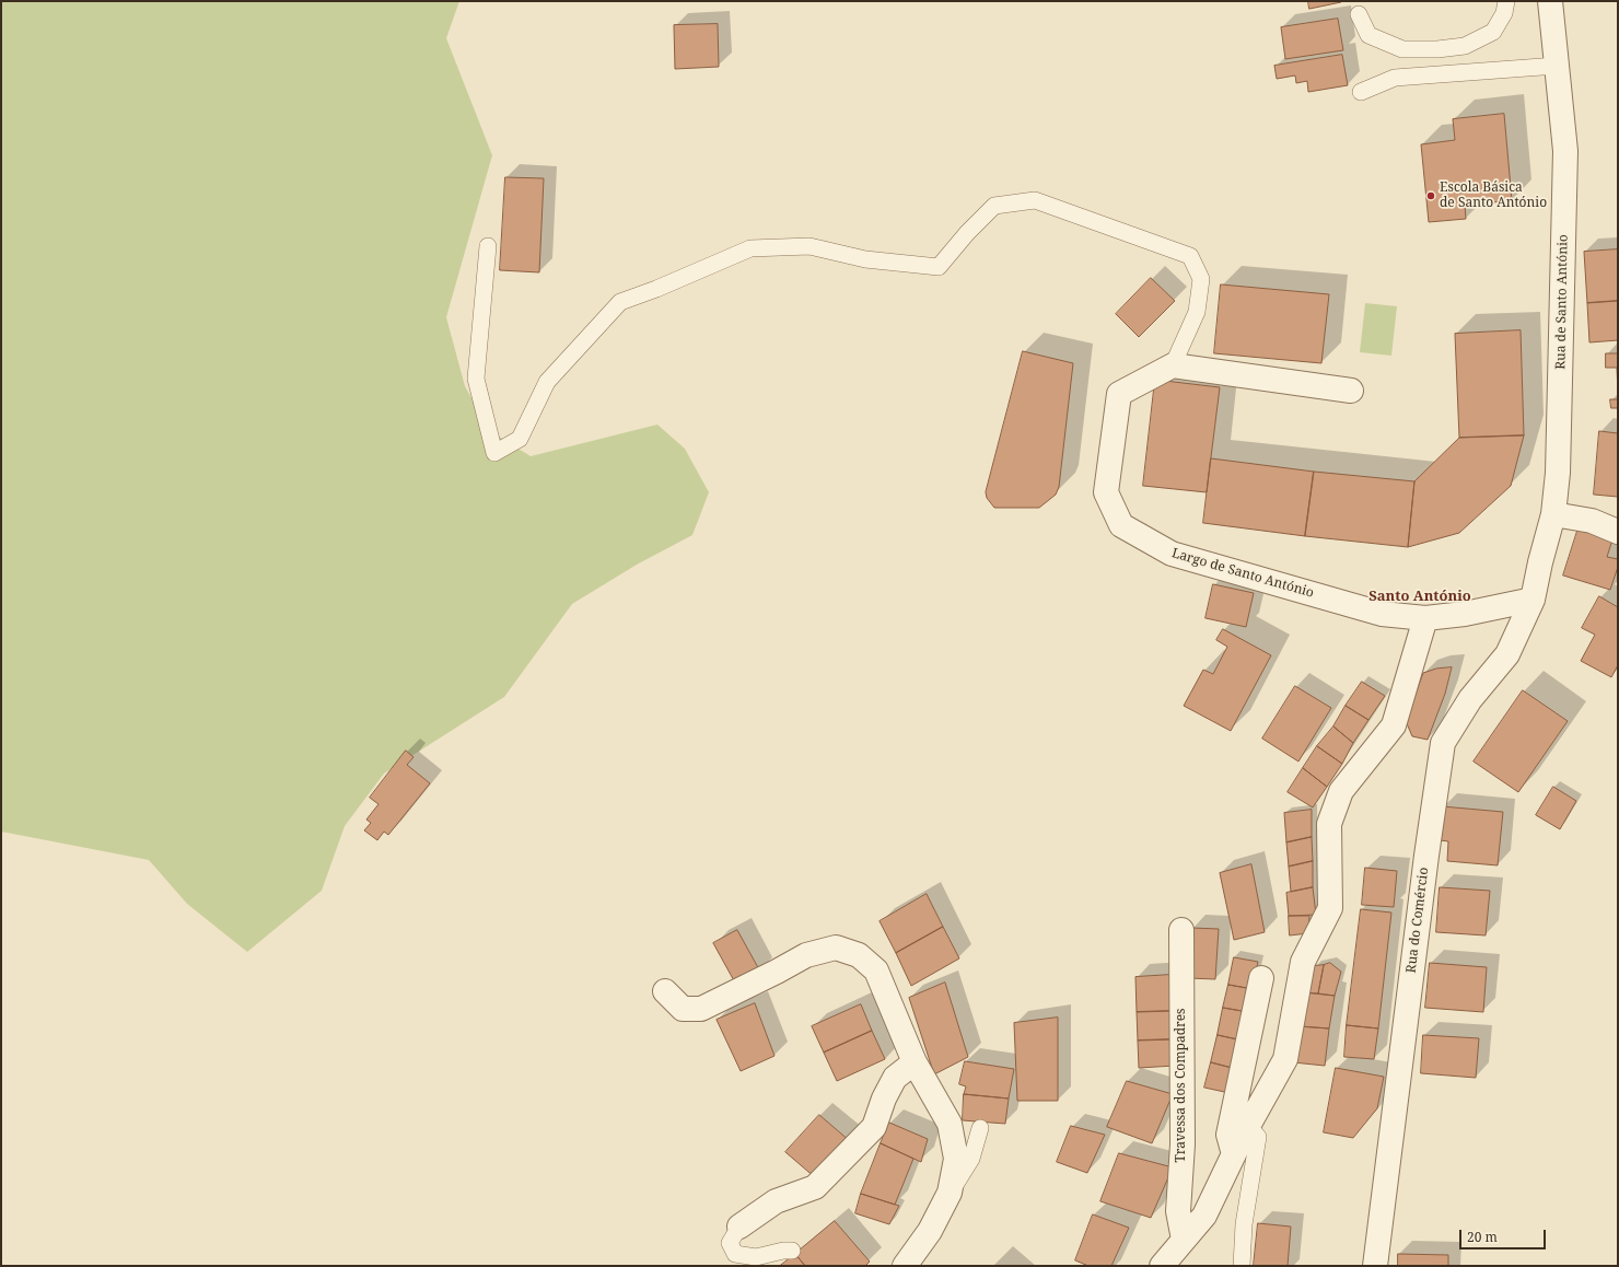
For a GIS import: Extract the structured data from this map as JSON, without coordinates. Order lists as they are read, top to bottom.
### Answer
{
  "streets": {
    "street": [
      "Rua de Santo António",
      "Largo de Santo António",
      "Rua do Comércio",
      "Travessa dos Compadres"
    ]
  },
  "crossings": [
    ["Rua de Santo António", "Largo de Santo António"],
    ["Rua de Santo António", "Rua do Comércio"],
    ["Largo de Santo António", "Rua do Comércio"]
  ],
  "districts": ["Santo António"],
  "places": ["Escola Básica de Santo António"],
  "scale_bar": "20 m"
}
